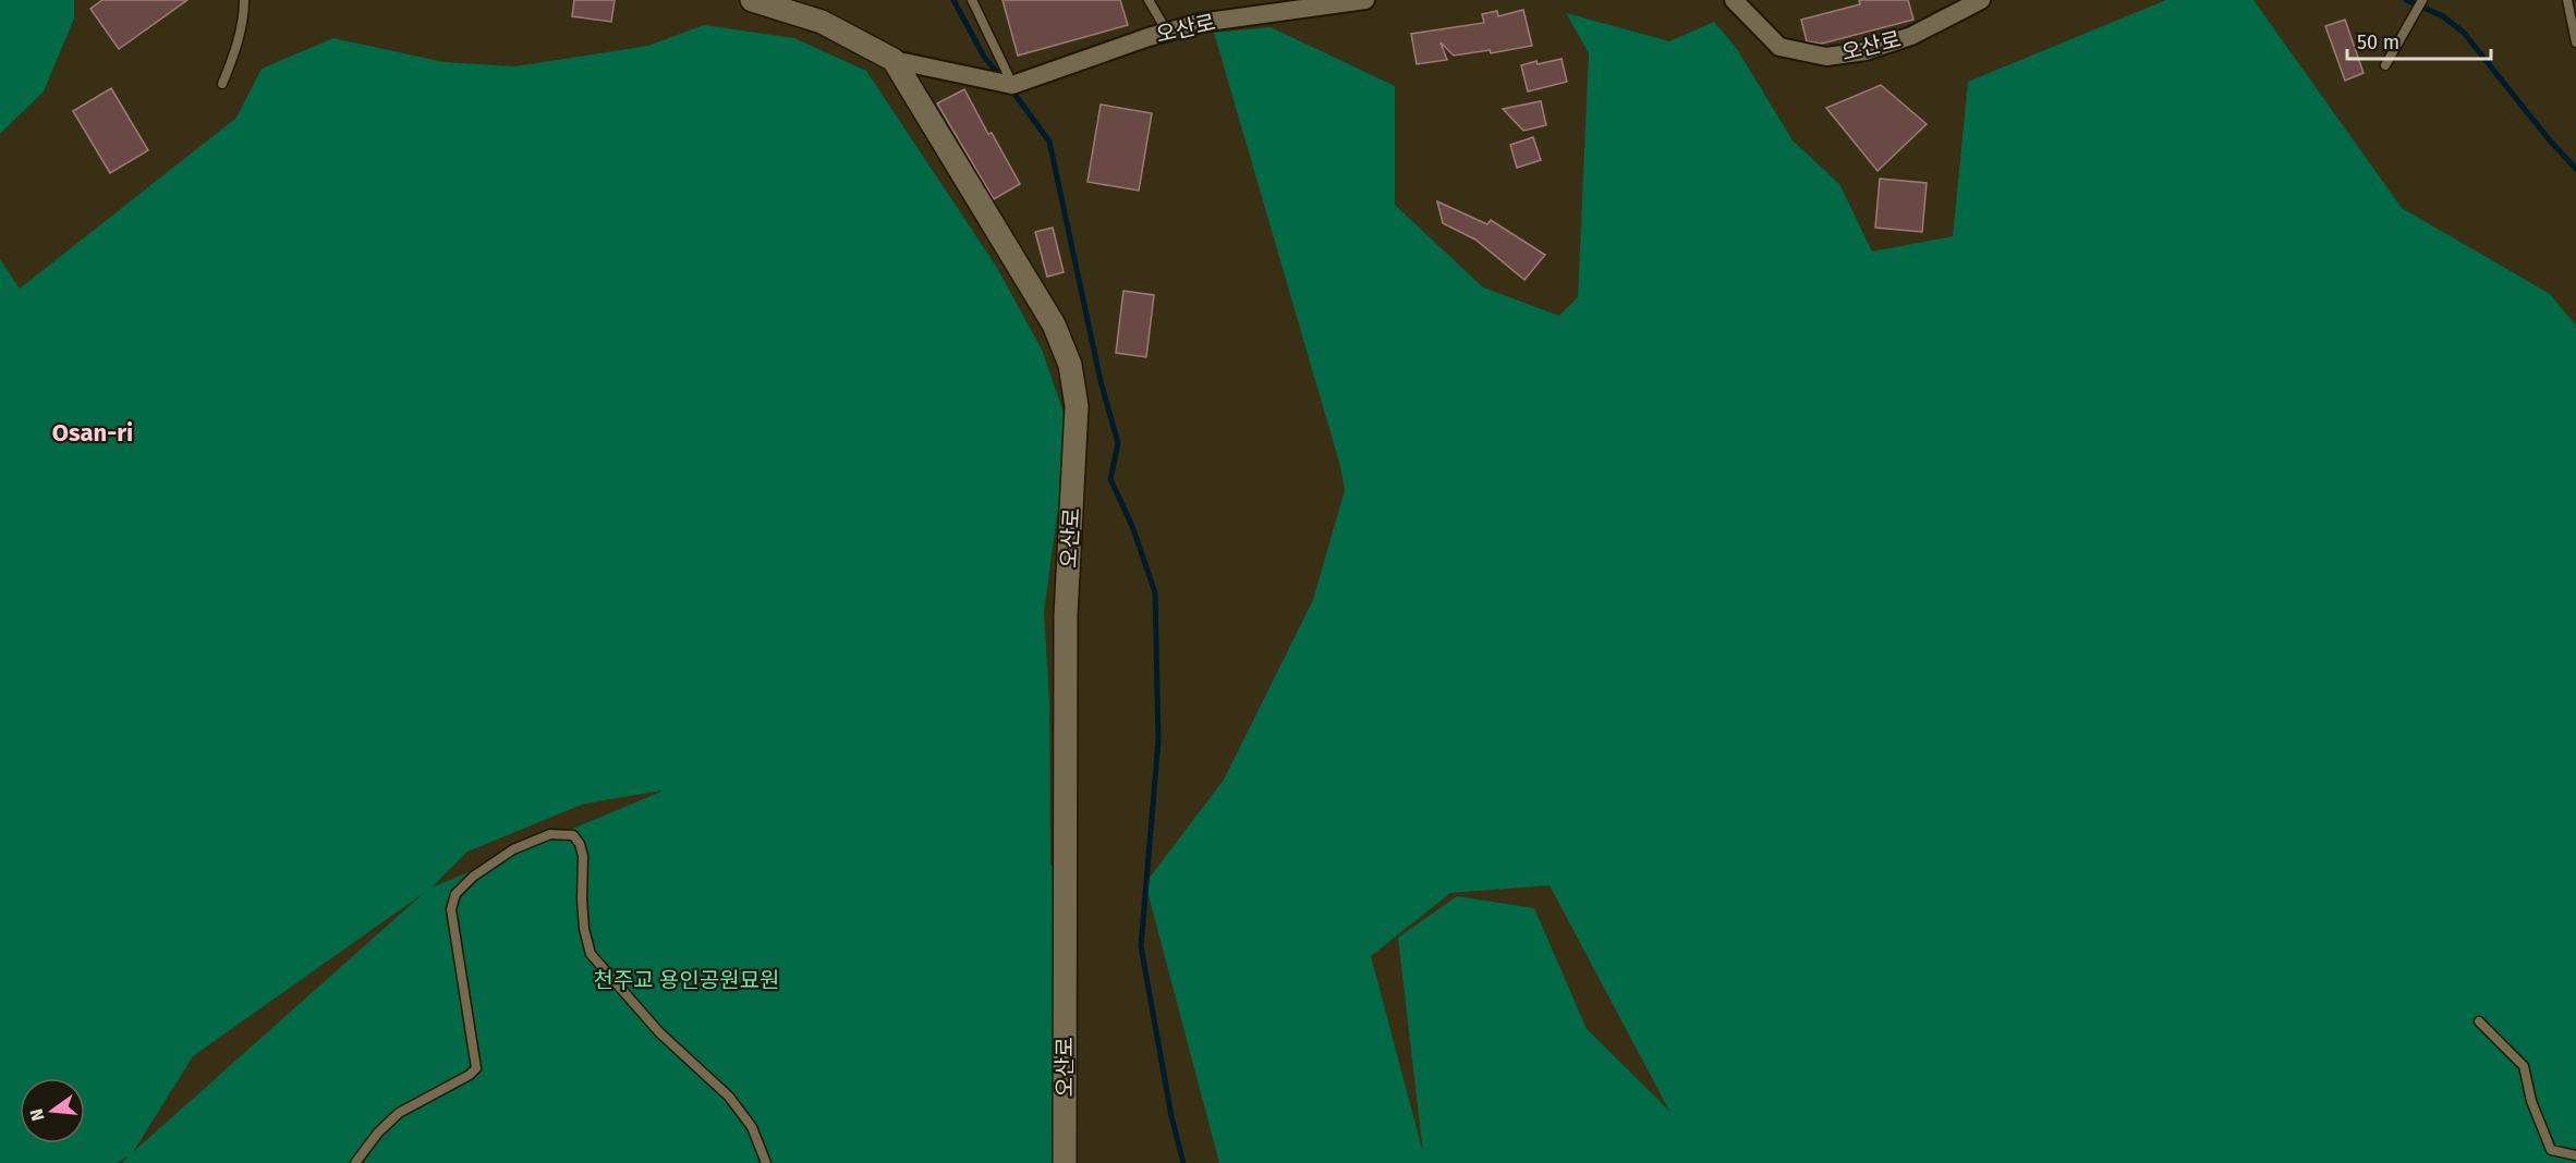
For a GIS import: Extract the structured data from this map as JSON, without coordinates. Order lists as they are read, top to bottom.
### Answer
{
  "streets": {
    "street": ["오산로"]
  },
  "districts": ["Osan-ri"],
  "parks": ["천주교 용인공원묘원"],
  "scale_bar": "50 m",
  "north": "left"
}
